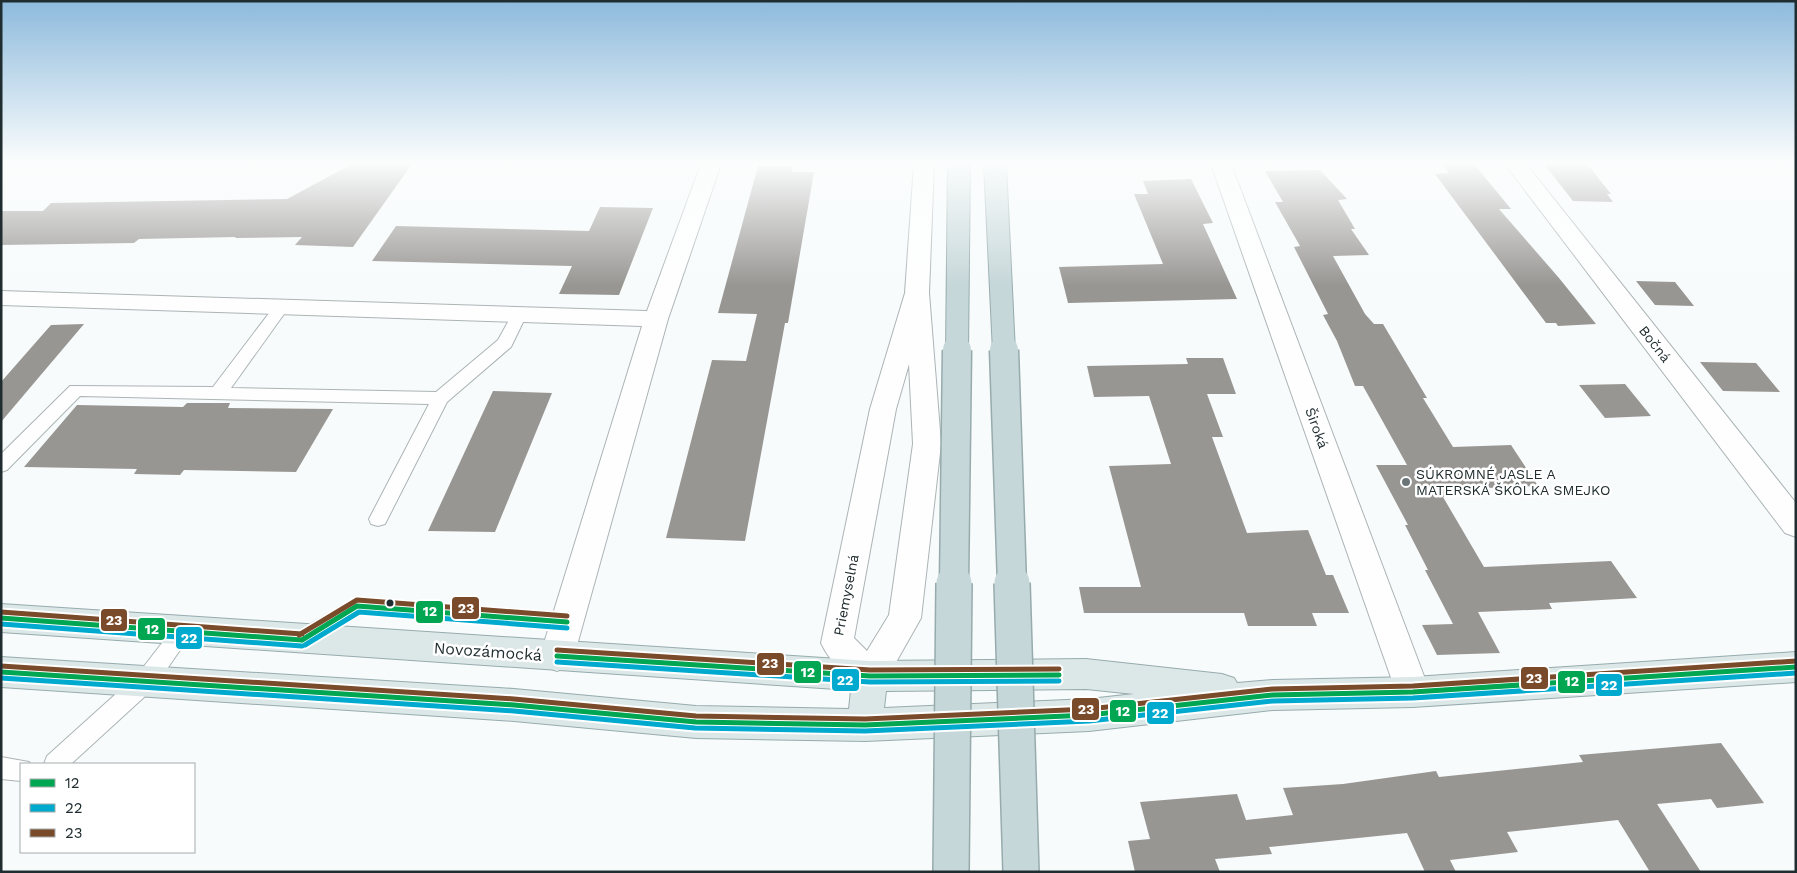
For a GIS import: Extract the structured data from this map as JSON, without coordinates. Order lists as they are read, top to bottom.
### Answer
{
  "streets": {
    "main road": ["Novozámocká"],
    "street": ["Bočná", "Široká", "Priemyselná"]
  },
  "crossings": [
    ["Široká", "Novozámocká"],
    ["Priemyselná", "Novozámocká"]
  ],
  "places": ["SÚKROMNÉ JASLE A MATERSKÁ ŠKÔLKA SMEJKO"],
  "lines": ["transit line 23", "transit line 12", "transit line 22"],
  "legend": ["12", "22", "23"]
}
